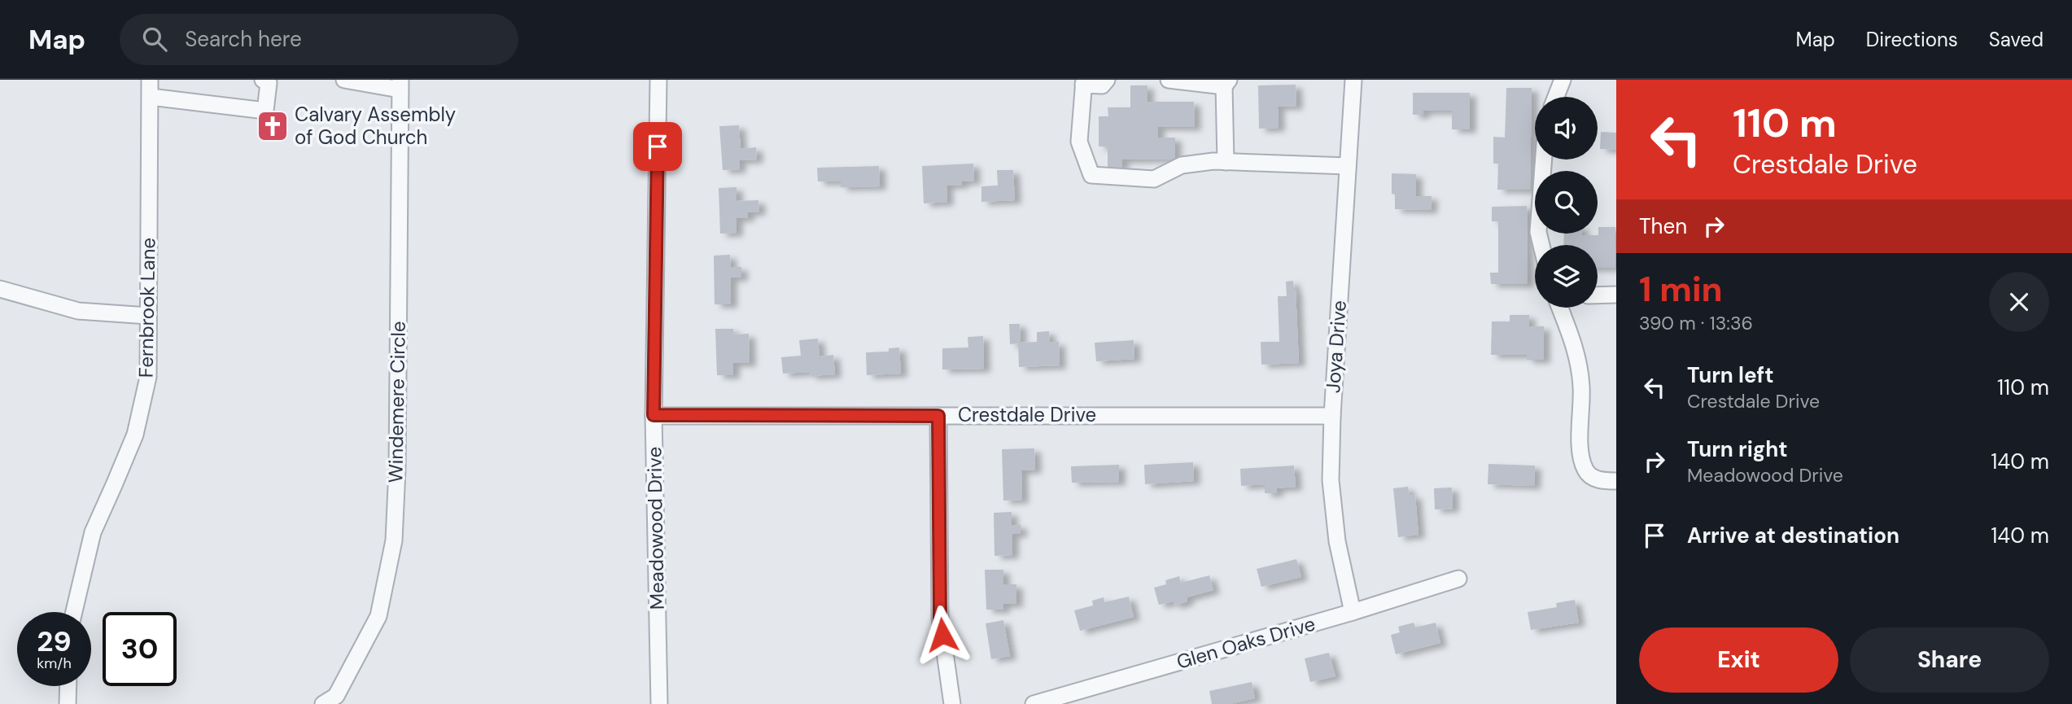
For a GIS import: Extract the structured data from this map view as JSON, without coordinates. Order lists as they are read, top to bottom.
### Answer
{
  "streets": {
    "street": [
      "Fernbrook Lane",
      "Joya Drive",
      "Windemere Circle",
      "Crestdale Drive",
      "Meadowood Drive",
      "Glen Oaks Drive"
    ]
  },
  "crossings": [
    ["Joya Drive", "Crestdale Drive"],
    ["Joya Drive", "Glen Oaks Drive"],
    ["Crestdale Drive", "Meadowood Drive"]
  ],
  "places": {
    "church": ["Calvary Assembly of God Church"]
  },
  "page": {
    "header": "Map",
    "search": "Search here",
    "nav": ["Map", "Directions", "Saved"],
    "turn": ["110 m", "Crestdale Drive"],
    "then": "Then",
    "heading": ["1 min", "390 m · 13:36"],
    "list": [
      {
        "name": "Turn left",
        "note": "Crestdale Drive",
        "value": "110 m"
      },
      {
        "name": "Turn right",
        "note": "Meadowood Drive",
        "value": "140 m"
      },
      {
        "name": "Arrive at destination",
        "value": "140 m"
      }
    ],
    "speed": "29 km/h",
    "limit": "30",
    "buttons": ["Exit", "Share"]
  }
}
